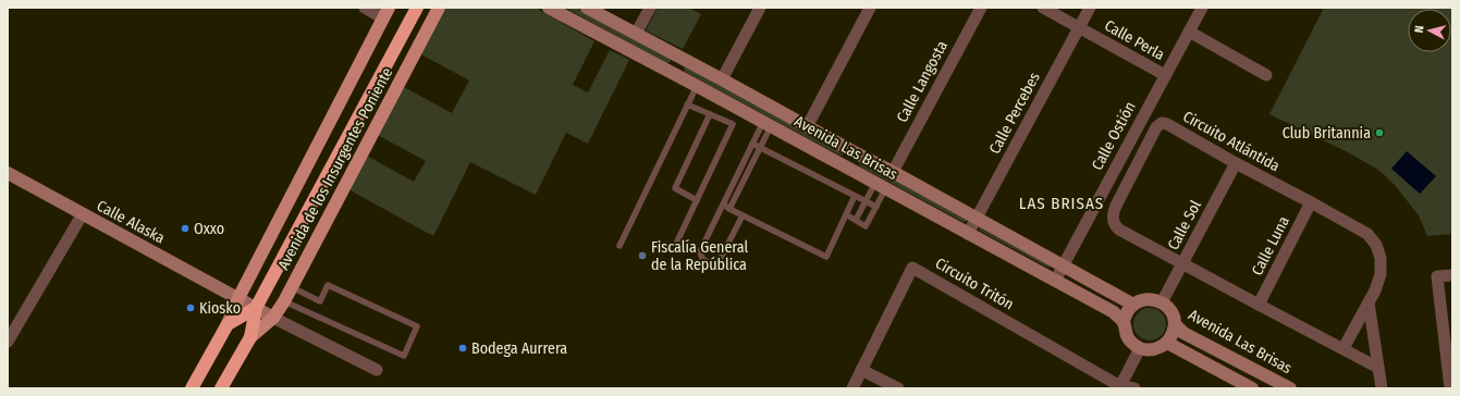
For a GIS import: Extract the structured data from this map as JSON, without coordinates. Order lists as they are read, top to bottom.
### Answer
{
  "streets": {
    "highway": ["Avenida de los Insurgentes Poniente"],
    "street": [
      "Calle Perla",
      "Calle Langosta",
      "Calle Percebes",
      "Calle Ostión",
      "Circuito Atlántida",
      "Avenida Las Brisas",
      "Calle Alaska",
      "Calle Sol",
      "Calle Luna",
      "Circuito Tritón"
    ]
  },
  "crossings": [
    ["Calle Perla", "Calle Percebes"],
    ["Calle Perla", "Calle Ostión"],
    ["Calle Langosta", "Avenida Las Brisas"],
    ["Calle Percebes", "Avenida Las Brisas"],
    ["Calle Ostión", "Avenida Las Brisas"],
    ["Circuito Atlántida", "Calle Sol"],
    ["Circuito Atlántida", "Calle Luna"],
    ["Avenida Las Brisas", "Calle Sol"],
    ["Avenida de los Insurgentes Poniente", "Calle Alaska"]
  ],
  "districts": ["LAS BRISAS"],
  "places": [
    "Club Britannia",
    "Oxxo",
    "Fiscalía General de la República",
    "Kiosko",
    "Bodega Aurrera"
  ],
  "north": "left"
}
